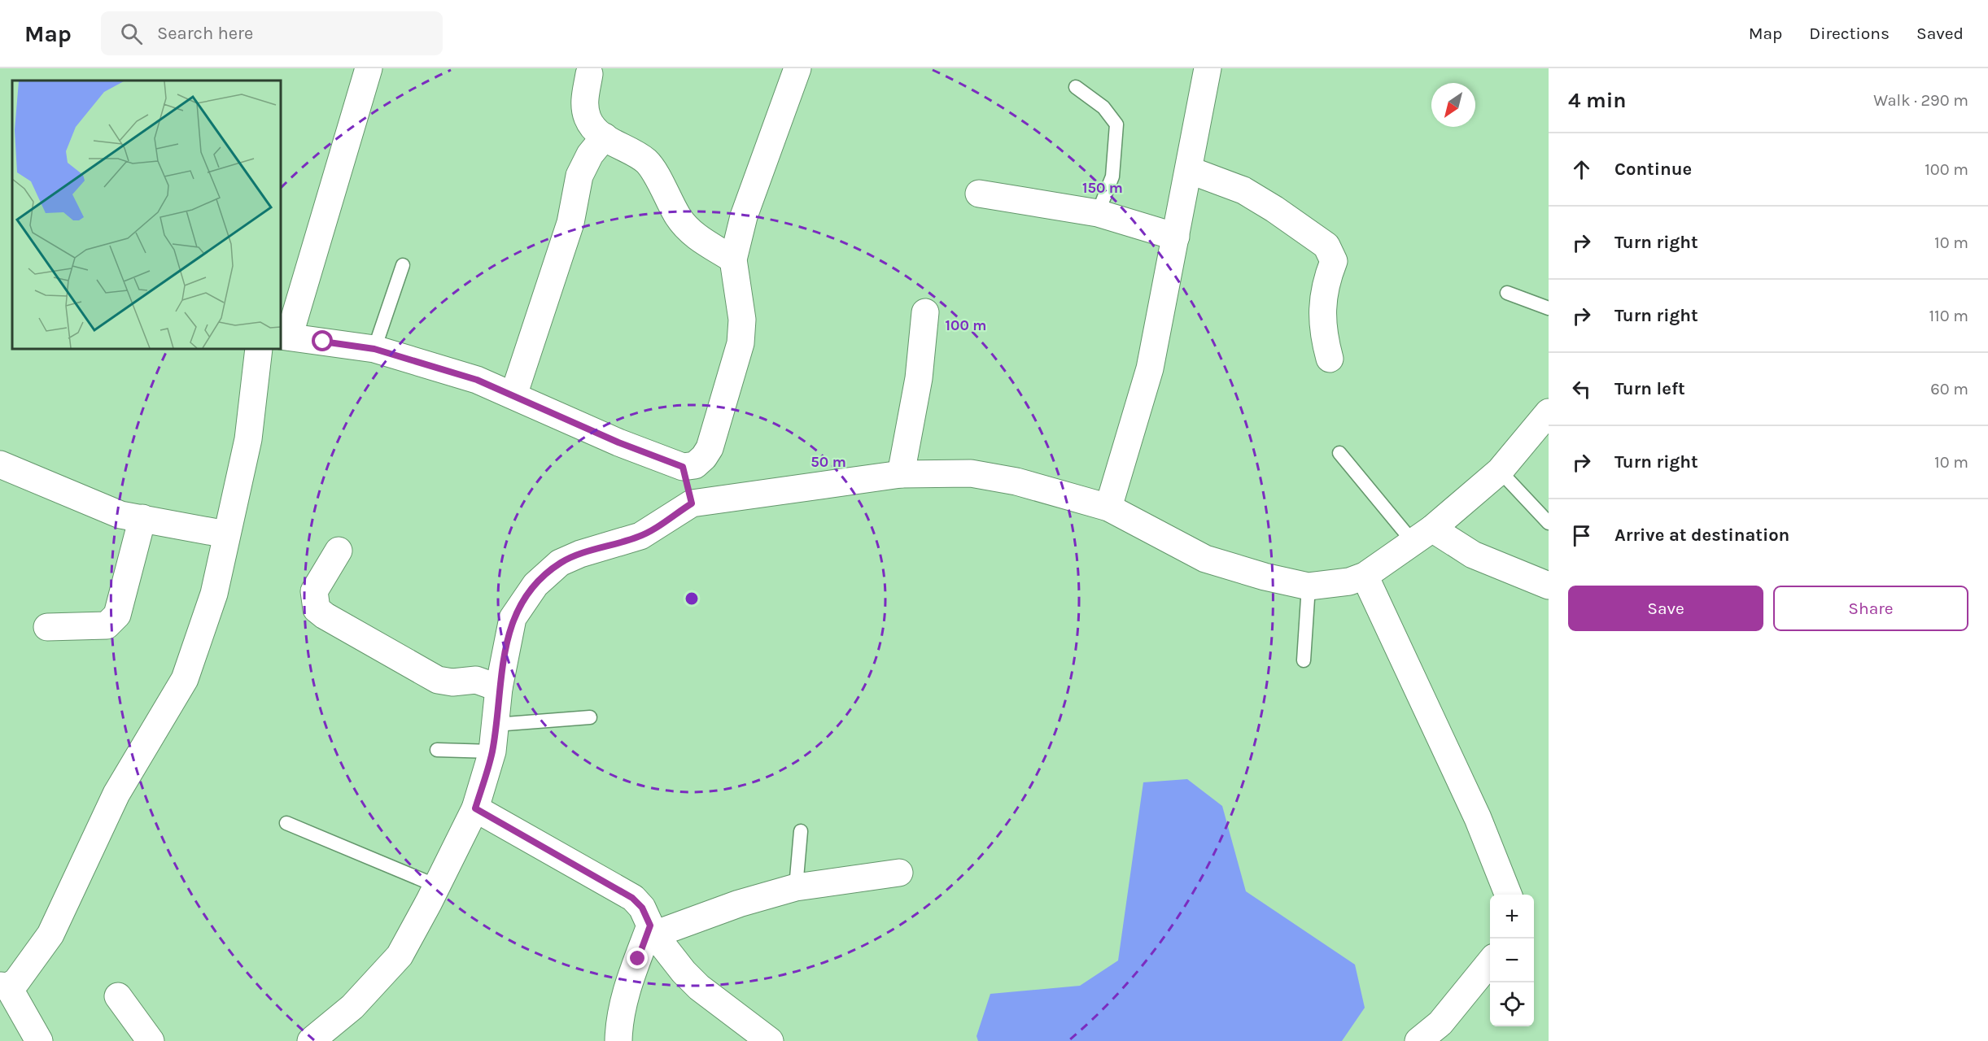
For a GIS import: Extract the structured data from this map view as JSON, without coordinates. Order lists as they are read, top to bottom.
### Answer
{
  "north": "bottom left",
  "page": {
    "header": "Map",
    "search": "Search here",
    "nav": ["Map", "Directions", "Saved"],
    "heading": ["4 min", "Walk · 290 m"],
    "list": [
      ["Continue", "100 m"],
      ["Turn right", "10 m"],
      ["Turn right", "110 m"],
      ["Turn left", "60 m"],
      ["Turn right", "10 m"],
      "Arrive at destination"
    ],
    "buttons": ["Save", "Share"],
    "map_buttons": ["+", "−"]
  },
  "rings": ["150 m", "100 m", "50 m"]
}
